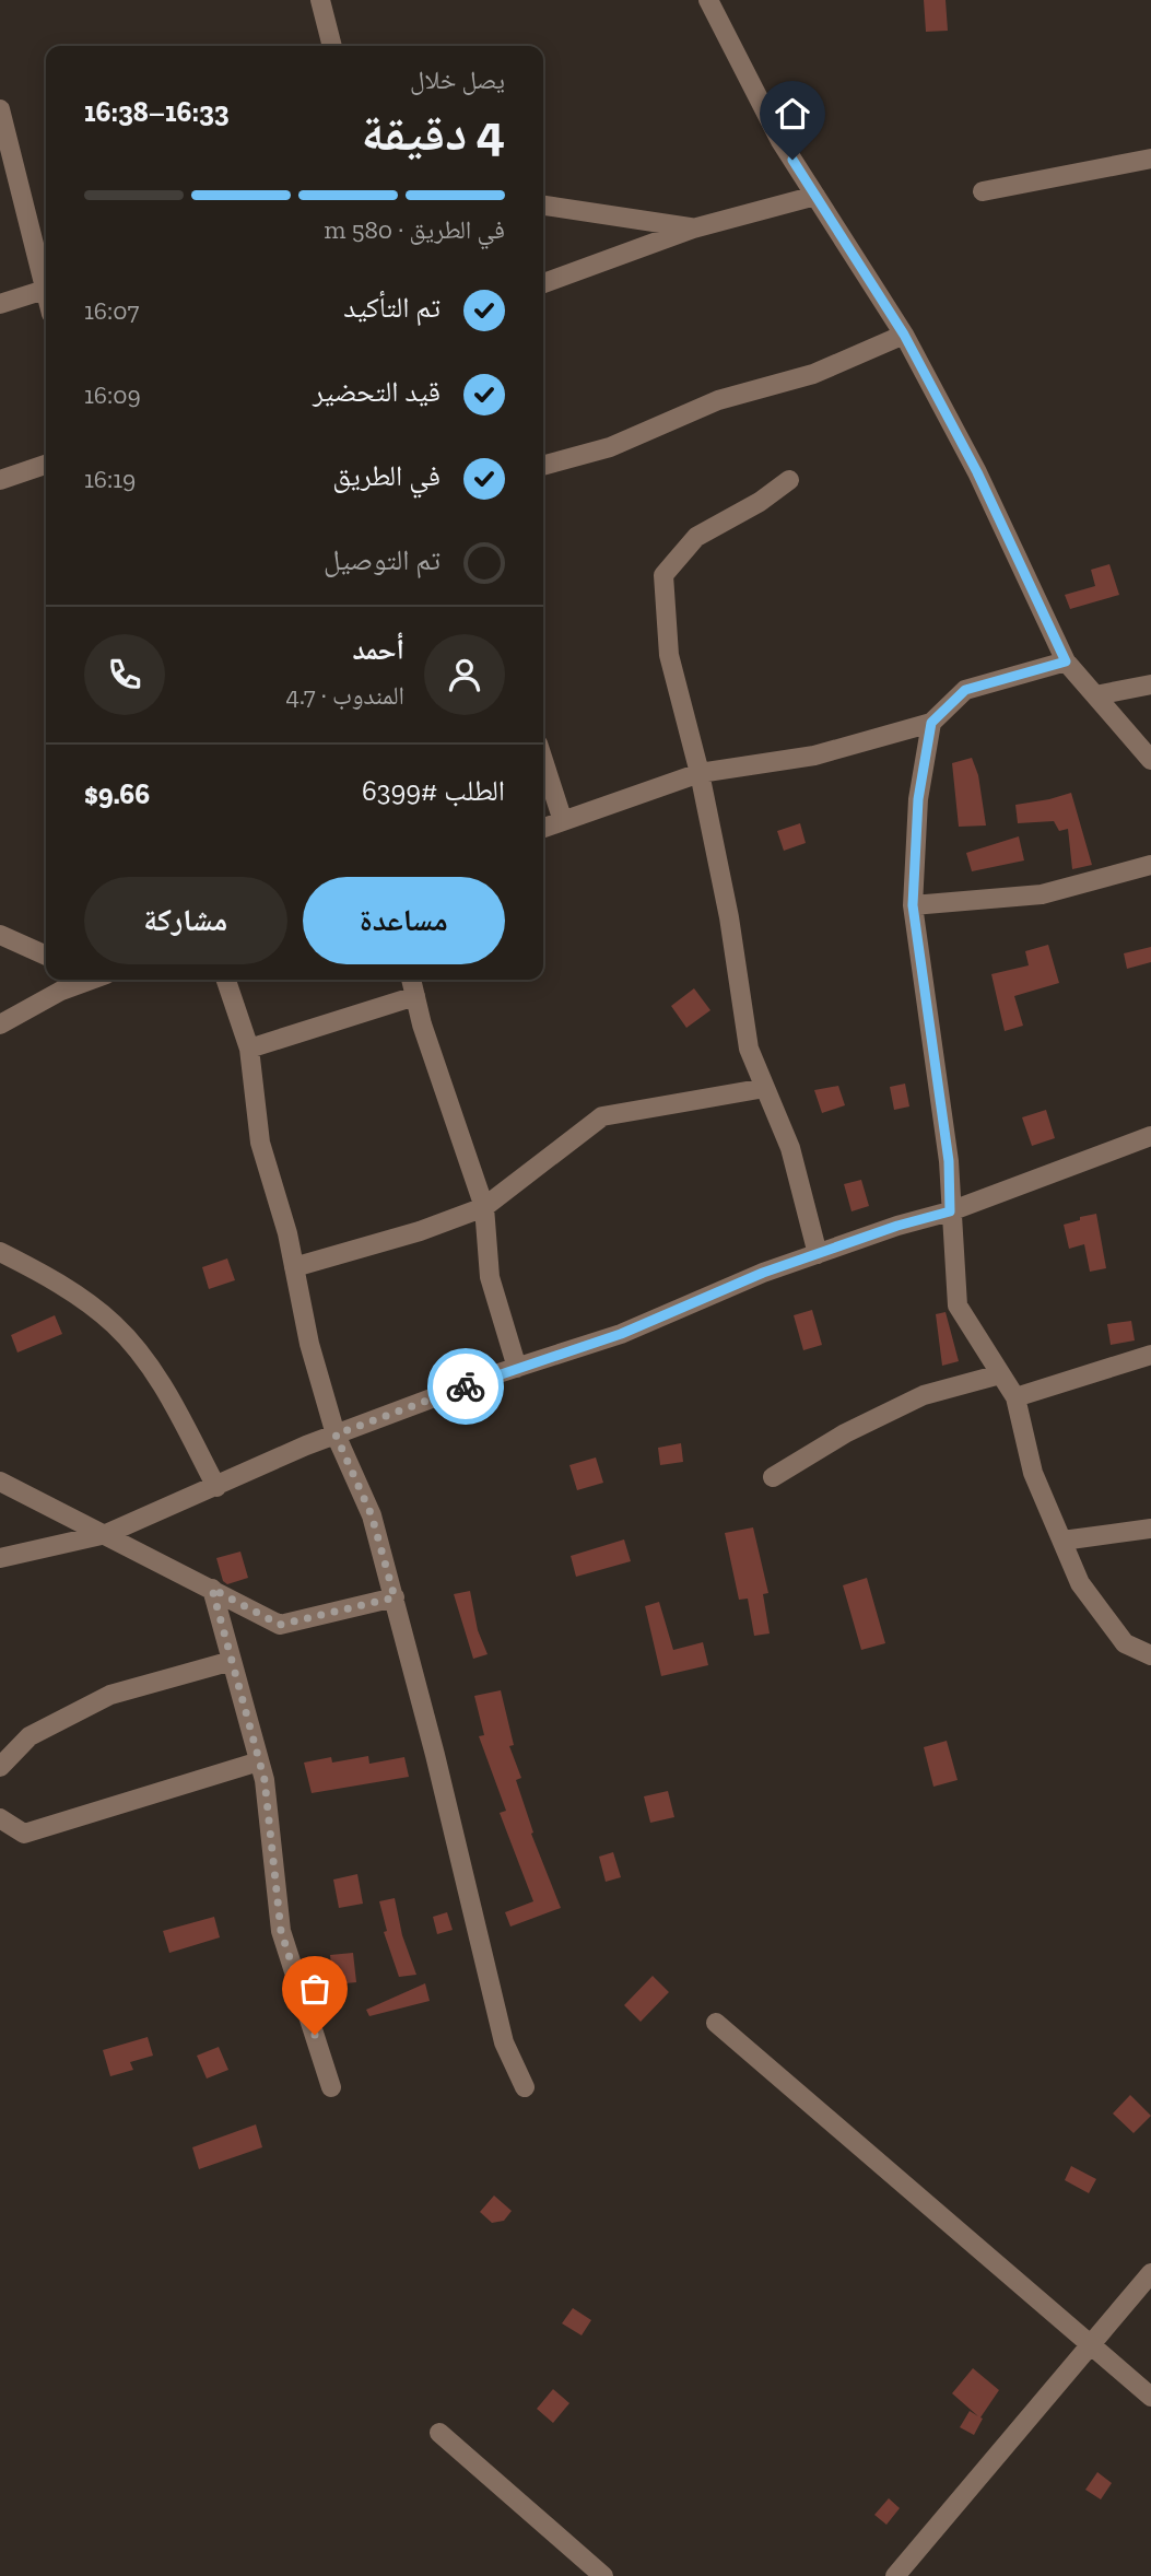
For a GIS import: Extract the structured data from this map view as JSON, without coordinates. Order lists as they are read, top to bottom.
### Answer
{
  "page": {
    "heading": ["4 دقيقة", "يصل خلال", "16:33–16:38"],
    "panel": [
      "أحمد",
      "المندوب · 4.7",
      "الطلب #6399",
      "$9.66"
    ],
    "bar": "في الطريق · 580 m",
    "list": [
      ["تم التأكيد", "16:07"],
      ["قيد التحضير", "16:09"],
      ["في الطريق", "16:19"],
      "تم التوصيل"
    ],
    "buttons": ["مساعدة", "مشاركة"]
  }
}
